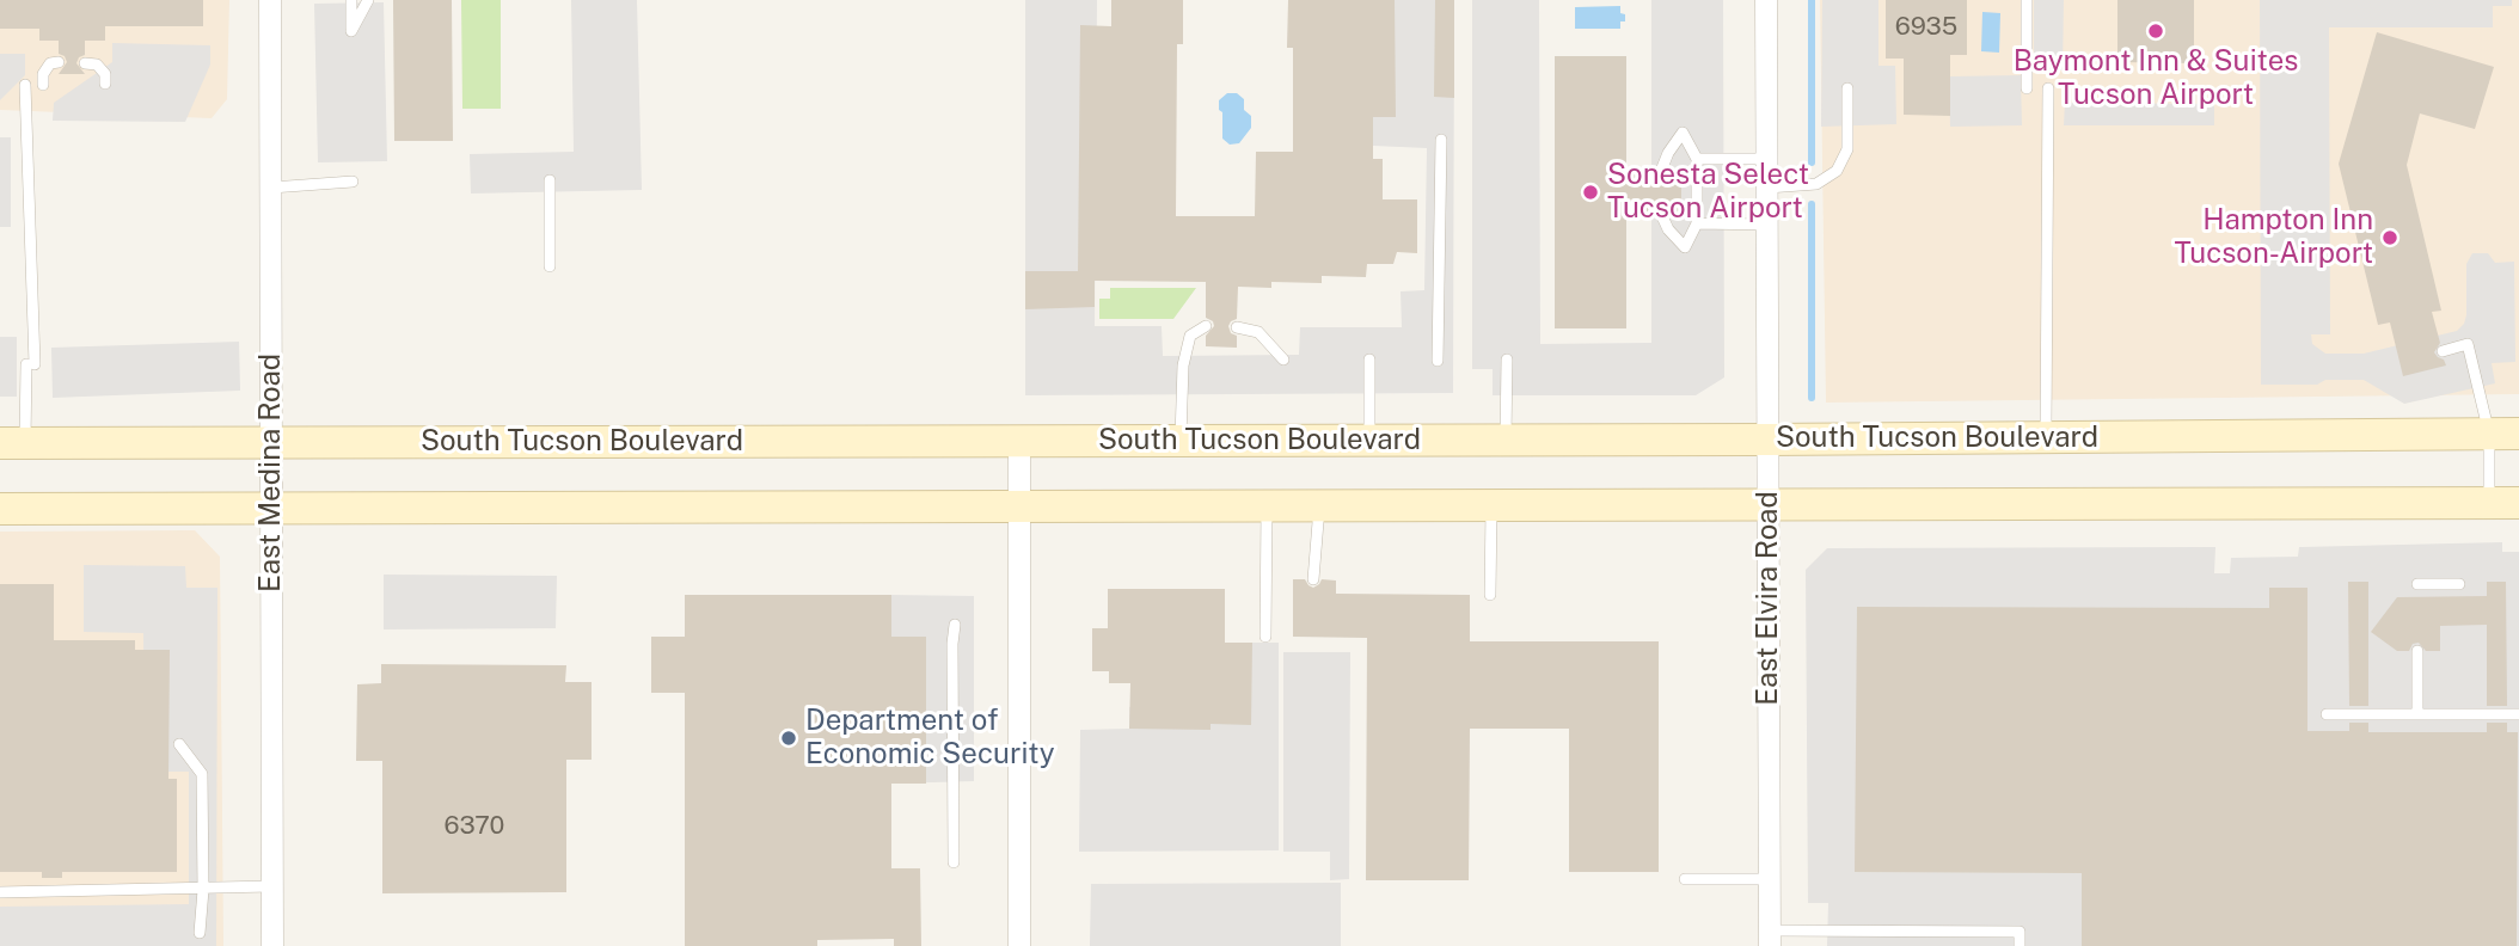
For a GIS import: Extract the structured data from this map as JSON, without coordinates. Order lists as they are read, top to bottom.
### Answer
{
  "streets": {
    "main road": ["South Tucson Boulevard"],
    "street": ["East Medina Road", "East Elvira Road"]
  },
  "crossings": [
    ["South Tucson Boulevard", "East Medina Road"],
    ["South Tucson Boulevard", "East Elvira Road"]
  ],
  "places": [
    "Baymont Inn & Suites Tucson Airport",
    "Sonesta Select Tucson Airport",
    "Hampton Inn Tucson-Airport",
    "Department of Economic Security"
  ],
  "house_numbers": ["6935", "6370"]
}
